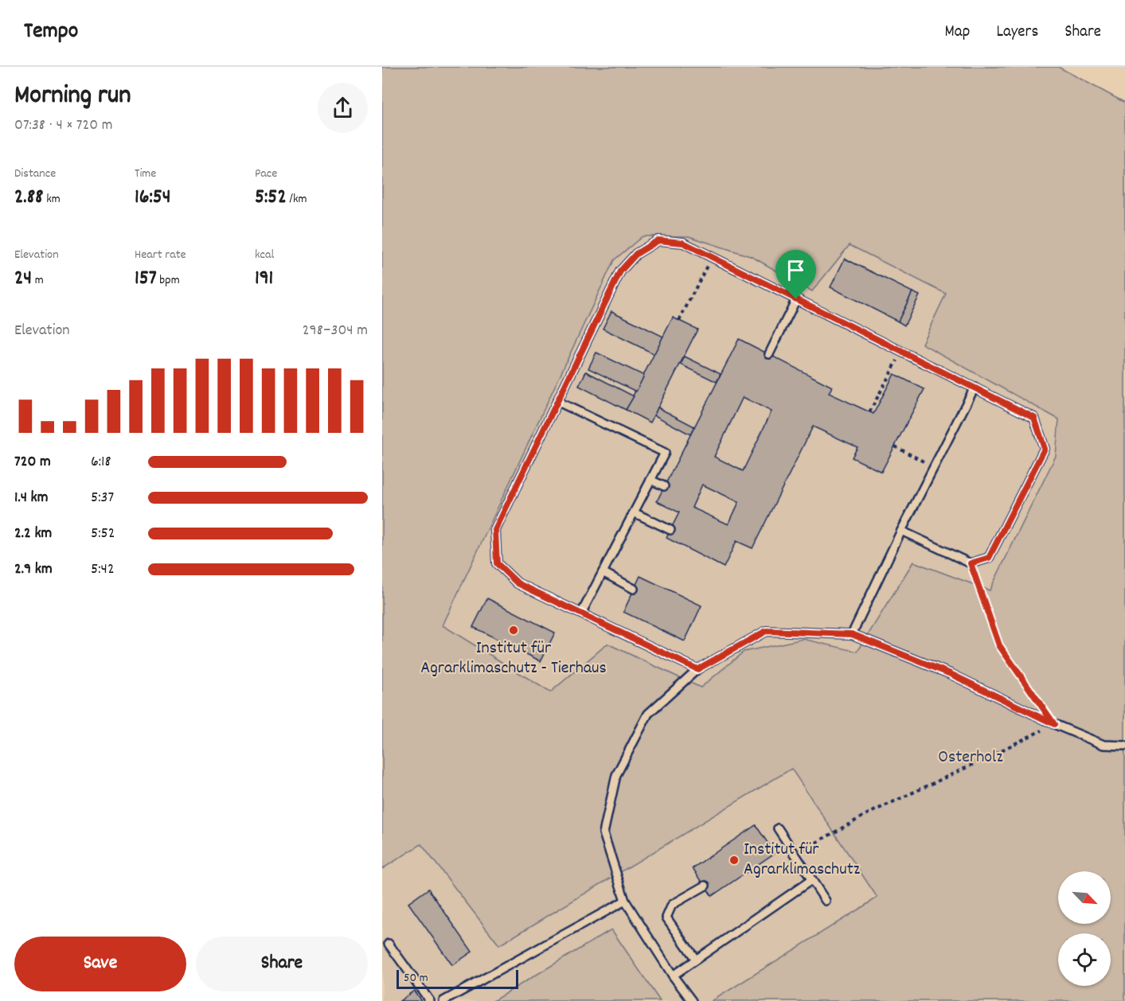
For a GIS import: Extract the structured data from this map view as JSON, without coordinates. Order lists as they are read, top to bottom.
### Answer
{
  "parks": ["Osterholz"],
  "places": ["Institut für Agrarklimaschutz - Tierhaus", "Institut für Agrarklimaschutz"],
  "scale_bar": "50 m",
  "north": "bottom right",
  "page": {
    "header": "Tempo",
    "nav": ["Map", "Layers", "Share"],
    "heading": ["Morning run", "07:38 · 4 × 720 m"],
    "stats": [
      ["Distance", "2.88 km"],
      ["Time", "16:54"],
      ["Pace", "5:52 /km"],
      ["Elevation", "24 m"],
      ["Heart rate", "157 bpm"],
      ["kcal", "191"]
    ],
    "chart": ["Elevation", "298–304 m"],
    "list": [
      {
        "name": "720 m",
        "note": "6:18"
      },
      {
        "name": "1.4 km",
        "note": "5:37"
      },
      {
        "name": "2.2 km",
        "note": "5:52"
      },
      {
        "name": "2.9 km",
        "note": "5:42"
      }
    ],
    "buttons": ["Save", "Share"],
    "scale": "50 m"
  }
}
